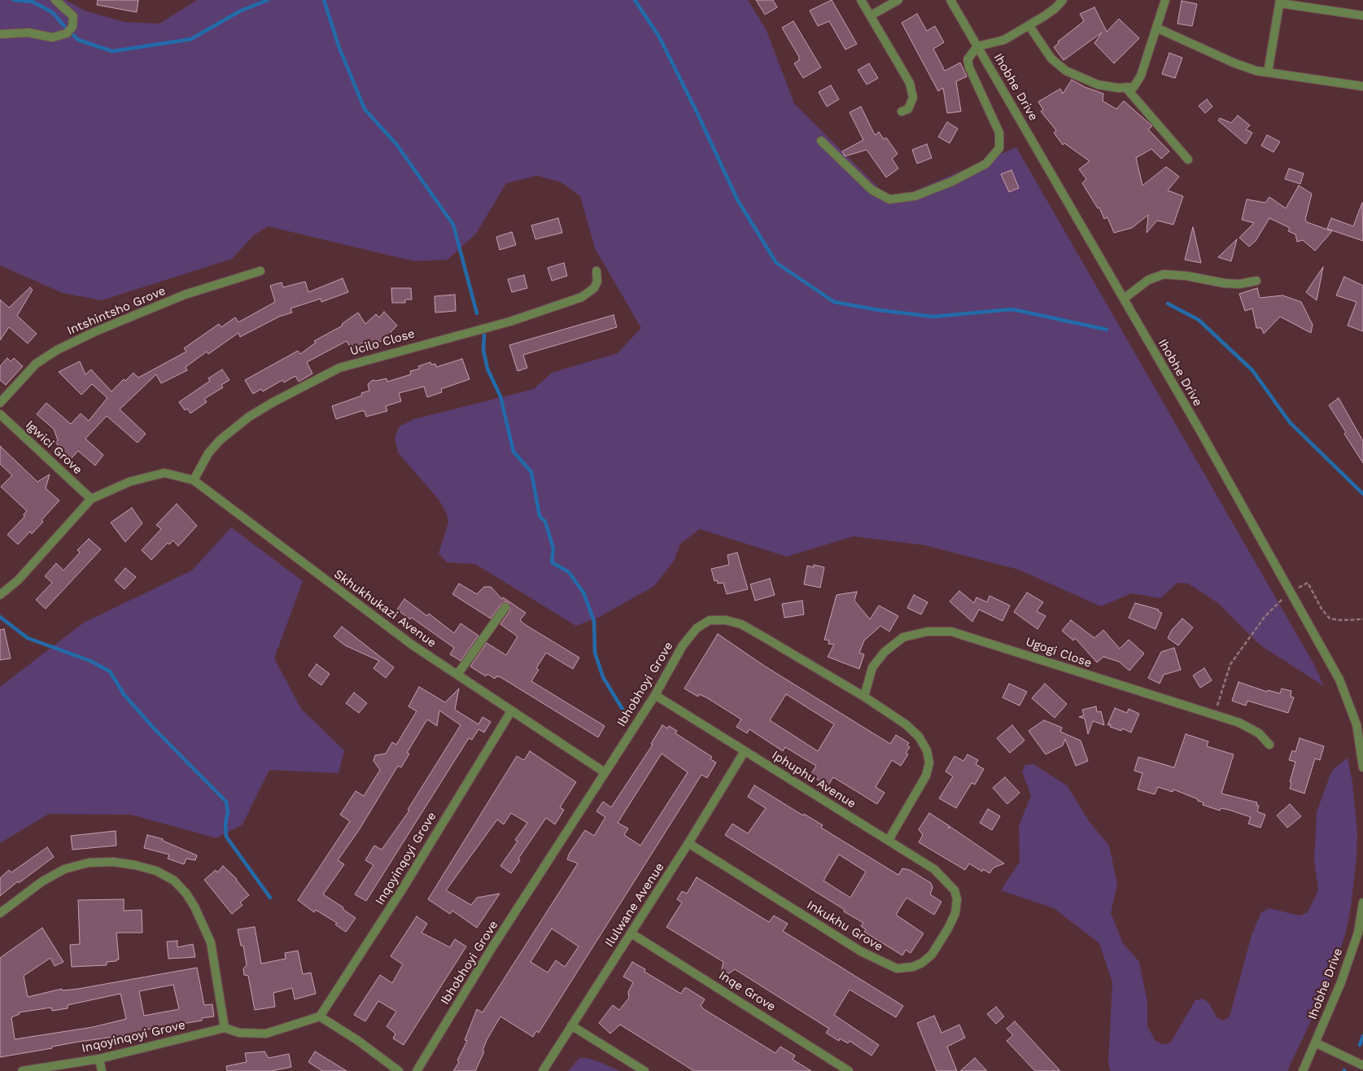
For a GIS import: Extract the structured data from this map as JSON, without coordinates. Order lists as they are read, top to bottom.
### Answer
{
  "streets": {
    "street": [
      "Ihobhe Drive",
      "Intshintsho Grove",
      "Ucilo Close",
      "Igwici Grove",
      "Skhukhukazi Avenue",
      "Ugogi Close",
      "Ibhobhoyi Grove",
      "Iphuphu Avenue",
      "Inqoyinqoyi Grove",
      "Ilulwane Avenue",
      "Inkukhu Grove",
      "Inqe Grove"
    ]
  },
  "crossings": [
    ["Ucilo Close", "Skhukhukazi Avenue"],
    ["Igwici Grove", "Skhukhukazi Avenue"],
    ["Skhukhukazi Avenue", "Ibhobhoyi Grove"],
    ["Skhukhukazi Avenue", "Inqoyinqoyi Grove"],
    ["Ugogi Close", "Ibhobhoyi Grove"],
    ["Ibhobhoyi Grove", "Iphuphu Avenue"],
    ["Iphuphu Avenue", "Ilulwane Avenue"],
    ["Iphuphu Avenue", "Inkukhu Grove"],
    ["Ilulwane Avenue", "Inkukhu Grove"],
    ["Ilulwane Avenue", "Inqe Grove"]
  ]
}
